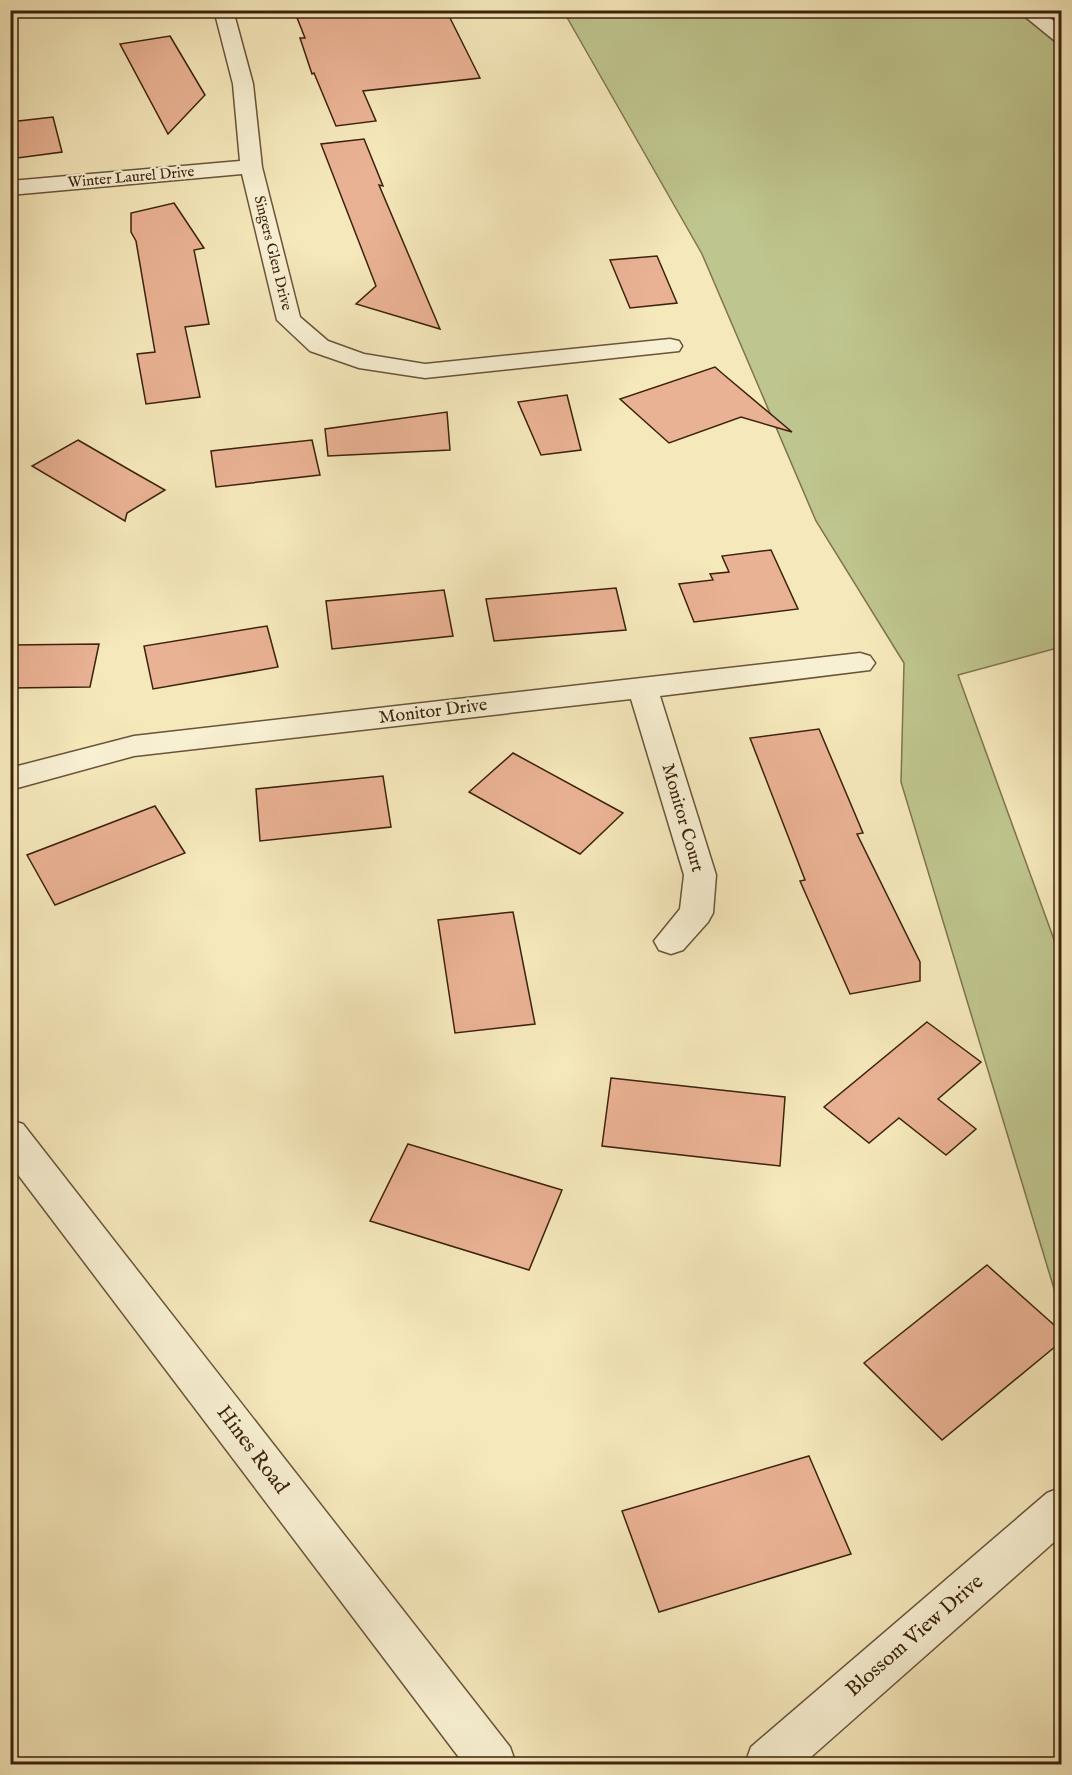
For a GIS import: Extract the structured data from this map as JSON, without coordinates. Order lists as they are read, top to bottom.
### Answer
{
  "streets": {
    "street": [
      "Winter Laurel Drive",
      "Singers Glen Drive",
      "Monitor Drive",
      "Monitor Court",
      "Hines Road",
      "Blossom View Drive"
    ]
  },
  "crossings": [
    ["Winter Laurel Drive", "Singers Glen Drive"],
    ["Monitor Drive", "Monitor Court"]
  ]
}
